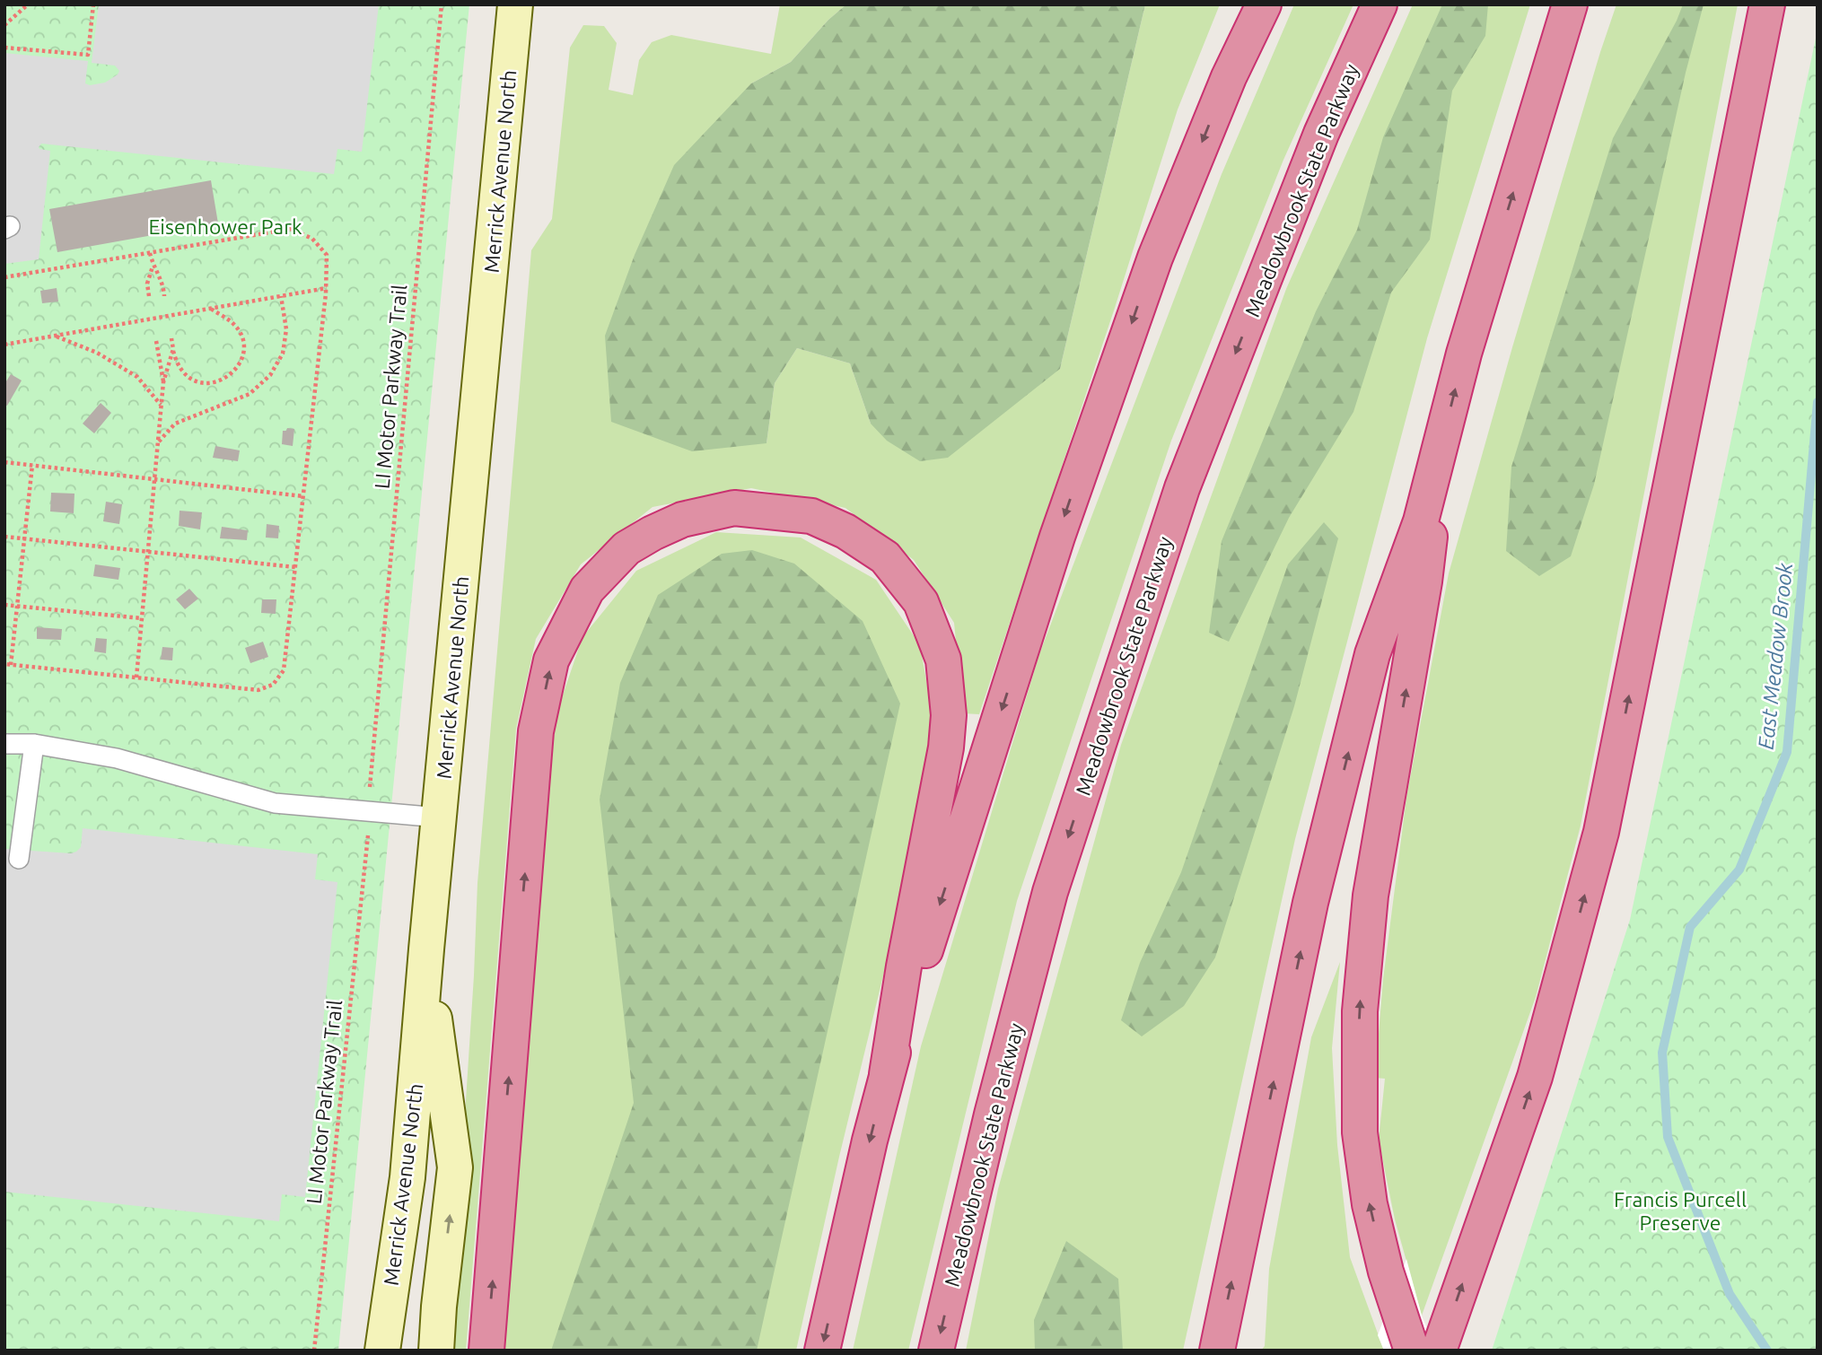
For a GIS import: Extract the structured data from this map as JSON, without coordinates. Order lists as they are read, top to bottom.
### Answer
{
  "streets": {
    "highway": ["Meadowbrook State Parkway"],
    "main road": ["Merrick Avenue North"],
    "path": ["LI Motor Parkway Trail"]
  },
  "water": ["East Meadow Brook"],
  "parks": ["Eisenhower Park", "Francis Purcell Preserve"]
}
